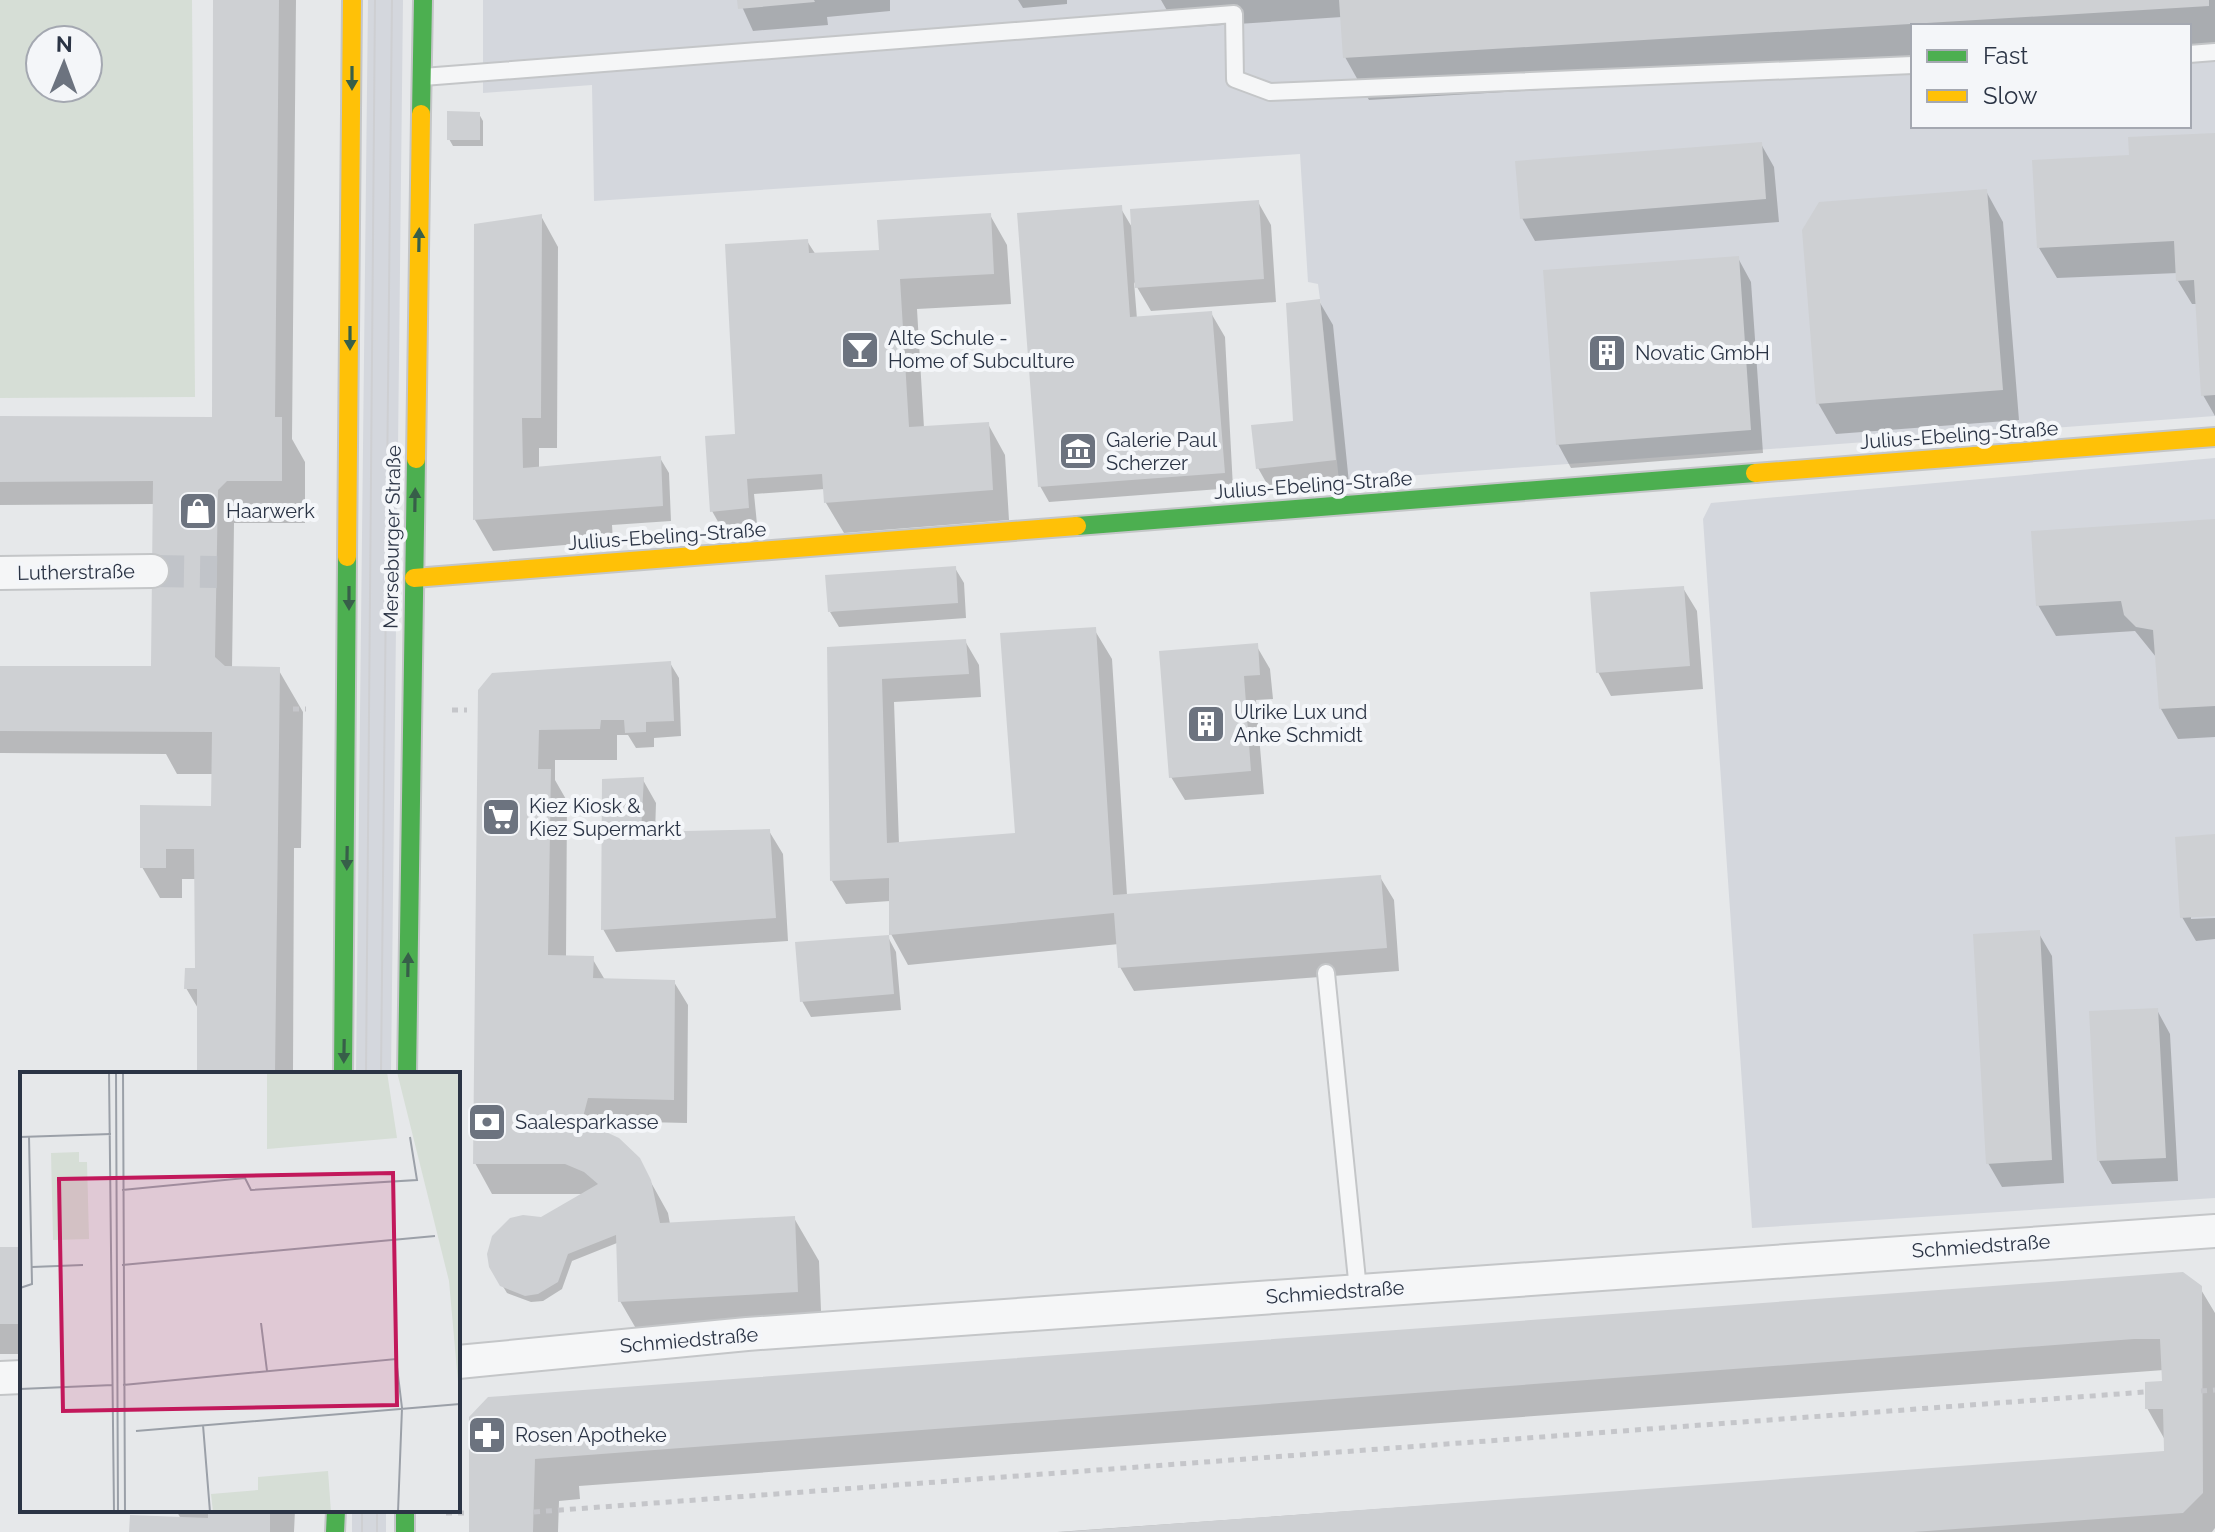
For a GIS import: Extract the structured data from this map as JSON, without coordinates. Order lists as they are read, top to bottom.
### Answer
{
  "streets": {
    "main road": ["Julius-Ebeling-Straße", "Merseburger Straße"],
    "street": ["Lutherstraße", "Schmiedstraße"]
  },
  "crossings": [
    ["Julius-Ebeling-Straße", "Merseburger Straße"]
  ],
  "places": {
    "bar": ["Alte Schule - Home of Subculture"],
    "building": ["Novatic GmbH", "Ulrike Lux und Anke Schmidt"],
    "museum": ["Galerie Paul Scherzer"],
    "shop": ["Haarwerk"],
    "supermarket": ["Kiez Kiosk & Kiez Supermarkt"],
    "bank": ["Saalesparkasse"],
    "pharmacy": ["Rosen Apotheke"]
  },
  "legend": ["Fast", "Slow"],
  "north": "top"
}
